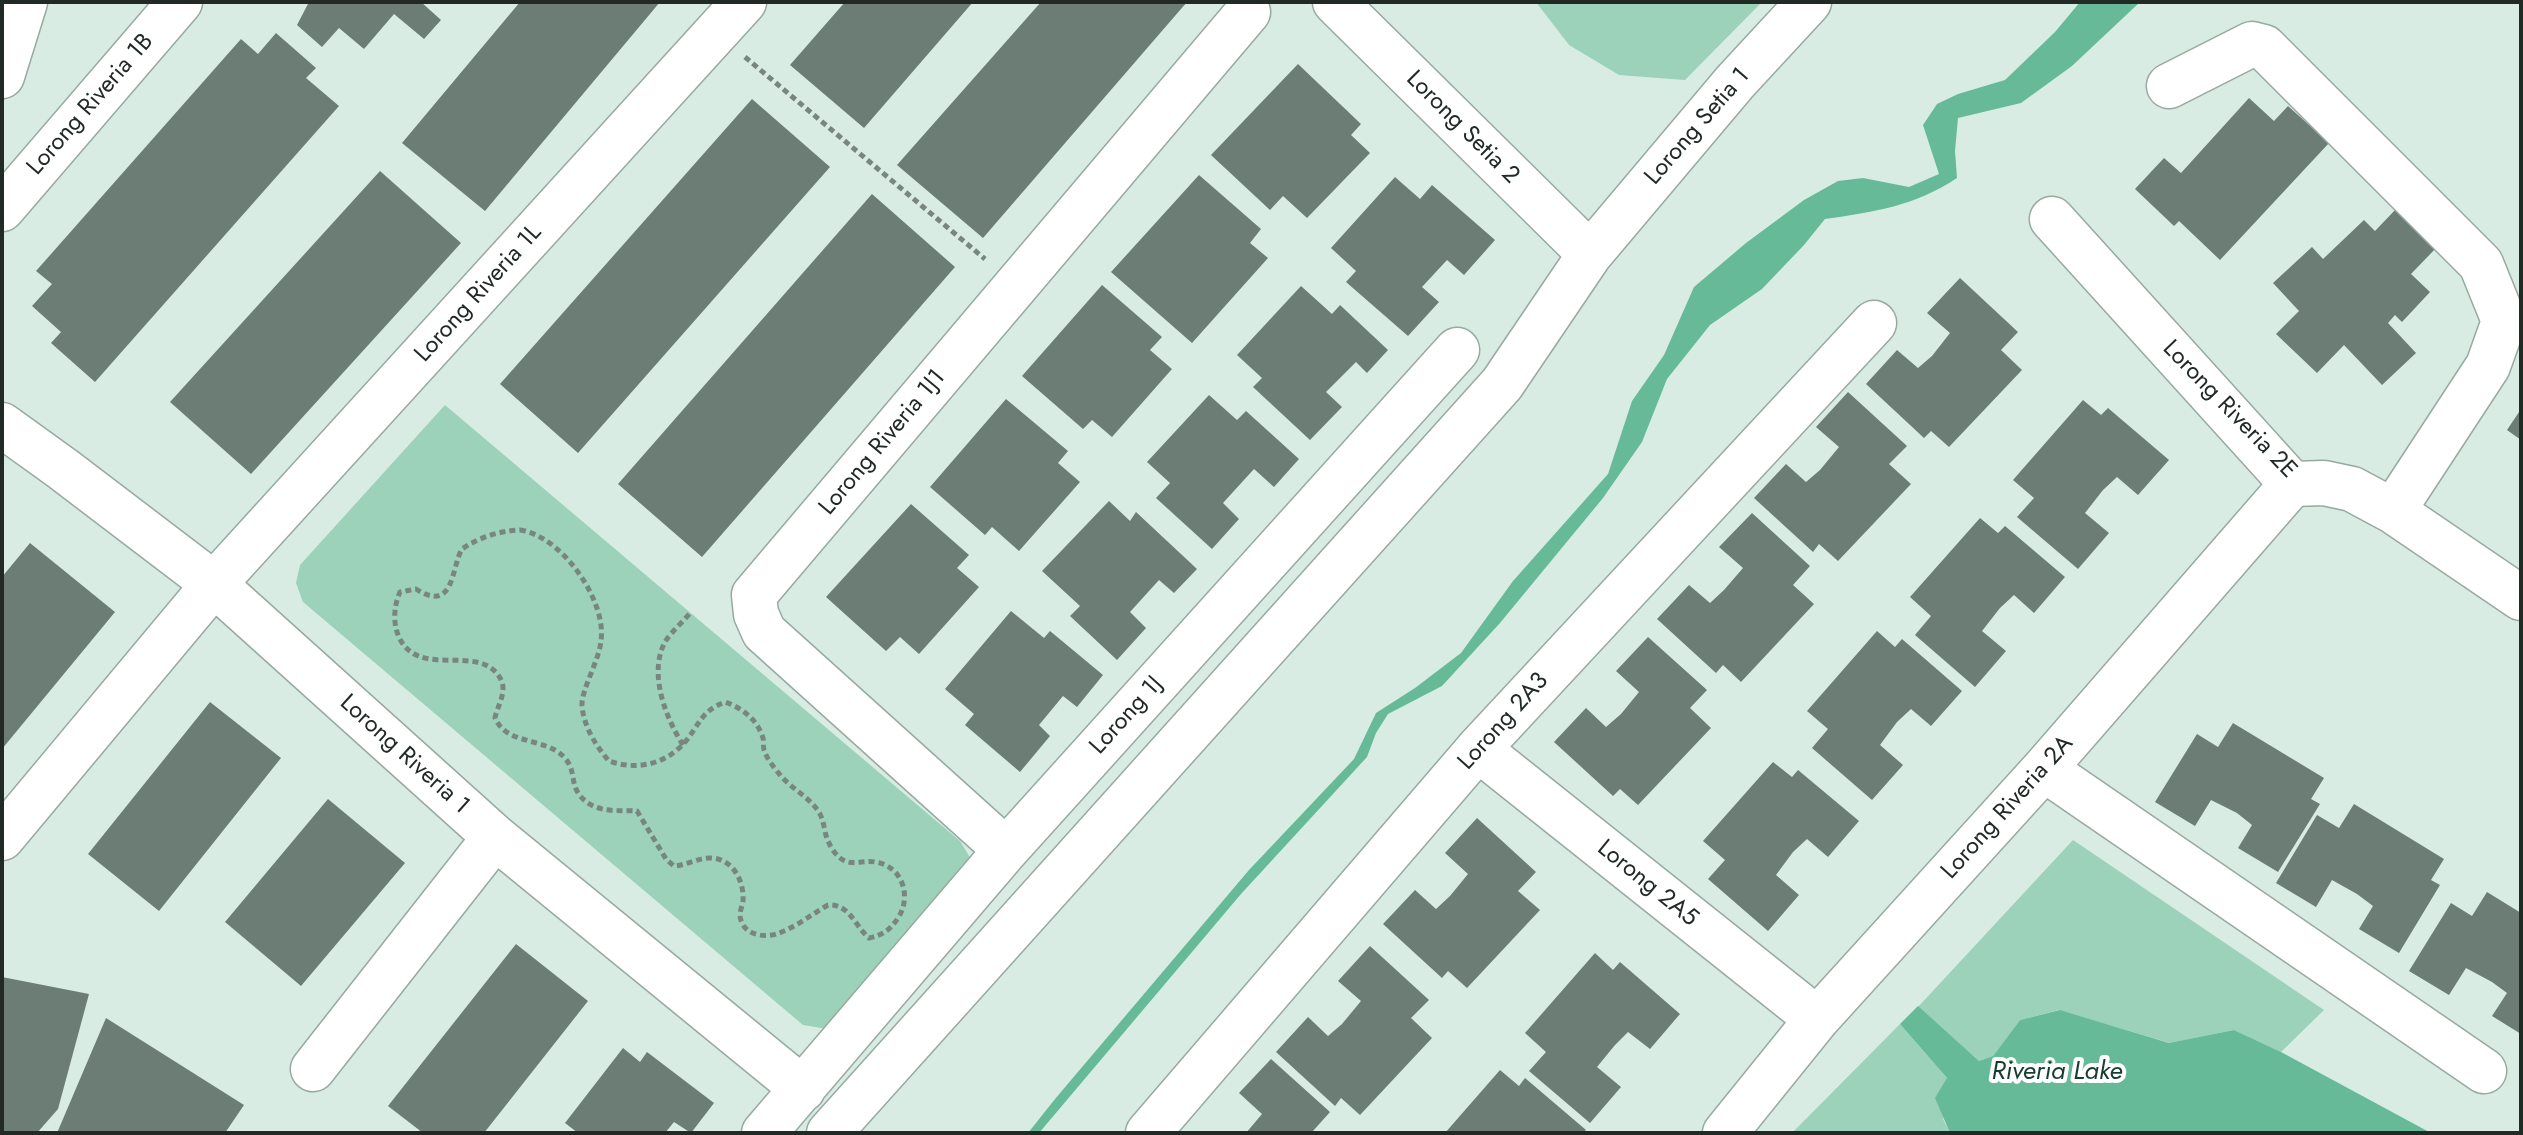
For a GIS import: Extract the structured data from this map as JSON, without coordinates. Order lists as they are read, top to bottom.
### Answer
{
  "streets": {
    "street": [
      "Lorong Riveria 1B",
      "Lorong Setia 1",
      "Lorong Setia 2",
      "Lorong Riveria 1L",
      "Lorong Riveria 2E",
      "Lorong Riveria 1J1",
      "Lorong 1J",
      "Lorong 2A3",
      "Lorong Riveria 1",
      "Lorong Riveria 2A",
      "Lorong 2A5"
    ]
  },
  "crossings": [
    ["Lorong Setia 1", "Lorong Setia 2"],
    ["Lorong Riveria 1L", "Lorong Riveria 1"],
    ["Lorong Riveria 2E", "Lorong Riveria 2A"],
    ["Lorong Riveria 1J1", "Lorong 1J"],
    ["Lorong 1J", "Lorong Riveria 1"],
    ["Lorong 2A3", "Lorong 2A5"],
    ["Lorong Riveria 2A", "Lorong 2A5"]
  ],
  "water": ["Riveria Lake"]
}
